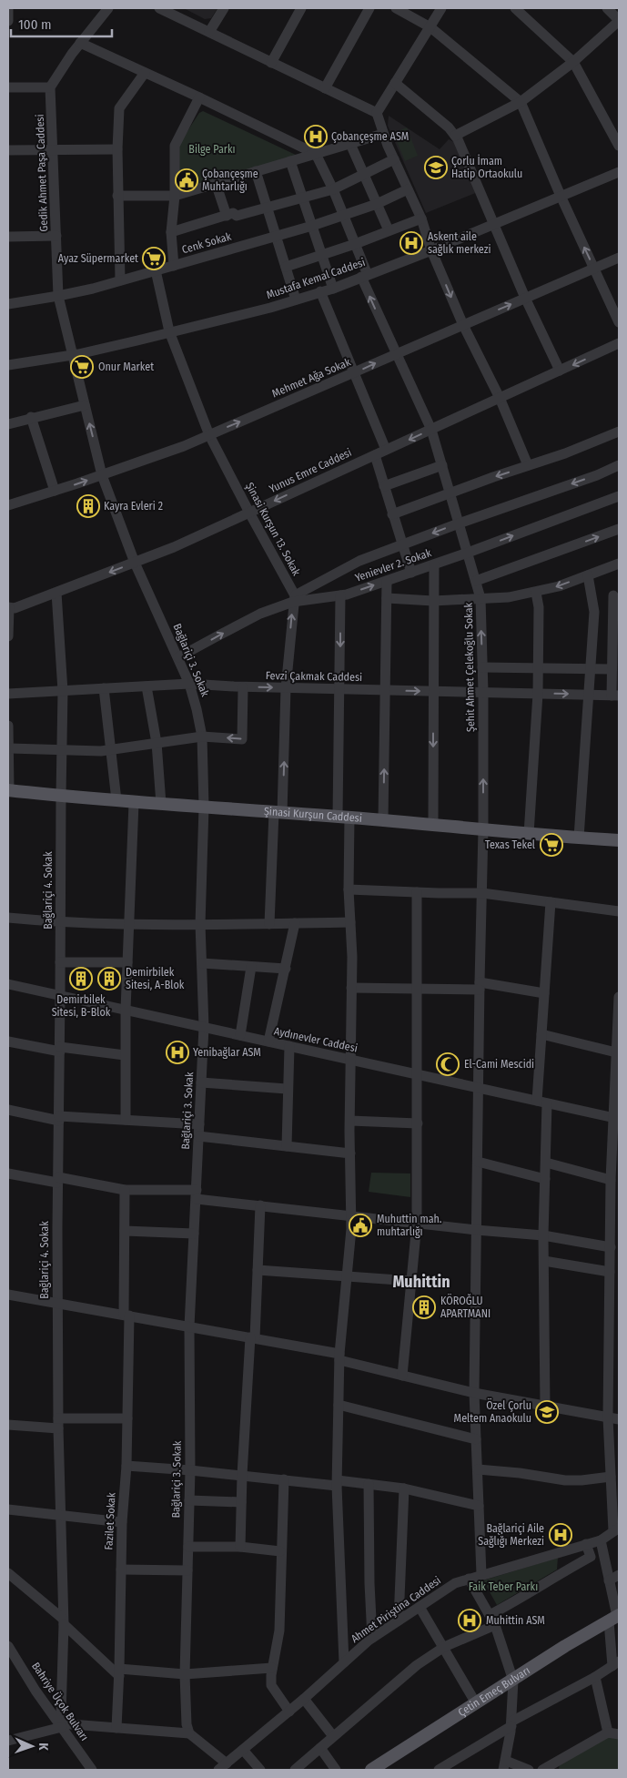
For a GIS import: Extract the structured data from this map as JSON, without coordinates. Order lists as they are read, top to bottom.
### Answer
{
  "streets": {
    "main road": ["Şinasi Kurşun Caddesi", "Çetin Emeç Bulvarı"],
    "street": [
      "Gedik Ahmet Paşa Caddesi",
      "Cenk Sokak",
      "Mustafa Kemal Caddesi",
      "Mehmet Ağa Sokak",
      "Yunus Emre Caddesi",
      "Şinasi Kurşun 13. Sokak",
      "Yenievler 2. Sokak",
      "Bağlariçi 3. Sokak",
      "Şehit Ahmet Çelekoğlu Sokak",
      "Fevzi Çakmak Caddesi",
      "Bağlariçi 4. Sokak",
      "Aydınevler Caddesi",
      "Fazilet Sokak",
      "Ahmet Piriştina Caddesi",
      "Bahriye Üçok Bulvarı"
    ]
  },
  "crossings": [
    ["Gedik Ahmet Paşa Caddesi", "Cenk Sokak"],
    ["Gedik Ahmet Paşa Caddesi", "Mustafa Kemal Caddesi"],
    ["Gedik Ahmet Paşa Caddesi", "Bağlariçi 3. Sokak"],
    ["Cenk Sokak", "Şinasi Kurşun 13. Sokak"],
    ["Cenk Sokak", "Şehit Ahmet Çelekoğlu Sokak"],
    ["Mustafa Kemal Caddesi", "Şinasi Kurşun 13. Sokak"],
    ["Mustafa Kemal Caddesi", "Bağlariçi 3. Sokak"],
    ["Mustafa Kemal Caddesi", "Şehit Ahmet Çelekoğlu Sokak"],
    ["Mehmet Ağa Sokak", "Şinasi Kurşun 13. Sokak"],
    ["Mehmet Ağa Sokak", "Bağlariçi 3. Sokak"],
    ["Mehmet Ağa Sokak", "Şehit Ahmet Çelekoğlu Sokak"],
    ["Yunus Emre Caddesi", "Şinasi Kurşun 13. Sokak"],
    ["Yunus Emre Caddesi", "Bağlariçi 3. Sokak"],
    ["Yunus Emre Caddesi", "Şehit Ahmet Çelekoğlu Sokak"],
    ["Yunus Emre Caddesi", "Bağlariçi 4. Sokak"],
    ["Şinasi Kurşun 13. Sokak", "Yenievler 2. Sokak"],
    ["Yenievler 2. Sokak", "Bağlariçi 3. Sokak"],
    ["Yenievler 2. Sokak", "Şehit Ahmet Çelekoğlu Sokak"],
    ["Bağlariçi 3. Sokak", "Fevzi Çakmak Caddesi"],
    ["Bağlariçi 3. Sokak", "Şinasi Kurşun Caddesi"],
    ["Bağlariçi 3. Sokak", "Aydınevler Caddesi"],
    ["Şehit Ahmet Çelekoğlu Sokak", "Fevzi Çakmak Caddesi"],
    ["Şehit Ahmet Çelekoğlu Sokak", "Şinasi Kurşun Caddesi"],
    ["Şehit Ahmet Çelekoğlu Sokak", "Aydınevler Caddesi"],
    ["Şehit Ahmet Çelekoğlu Sokak", "Ahmet Piriştina Caddesi"],
    ["Fevzi Çakmak Caddesi", "Bağlariçi 4. Sokak"],
    ["Şinasi Kurşun Caddesi", "Bağlariçi 4. Sokak"],
    ["Bağlariçi 4. Sokak", "Aydınevler Caddesi"],
    ["Bağlariçi 4. Sokak", "Bahriye Üçok Bulvarı"]
  ],
  "one_way": ["Mehmet Ağa Sokak"],
  "districts": ["Muhittin"],
  "parks": ["Bilge Parkı", "Faik Teber Parkı"],
  "places": {
    "hospital": [
      "Çobançeşme ASM",
      "Askent aile sağlık merkezi",
      "Yenibağlar ASM",
      "Bağlariçi Aile Sağlığı Merkezi",
      "Muhittin ASM"
    ],
    "school or university": ["Çorlu İmam Hatip Ortaokulu", "Özel Çorlu Meltem Anaokulu"],
    "public building": ["Çobançeşme Muhtarlığı", "Muhuttin mah. muhtarlığı"],
    "supermarket": ["Ayaz Süpermarket", "Onur Market", "Texas Tekel"],
    "building": [
      "Kayra Evleri 2",
      "Demirbilek Sitesi, B-Blok",
      "Demirbilek Sitesi, A-Blok",
      "KÖROĞLU APARTMANI"
    ],
    "mosque": ["El-Cami Mescidi"]
  },
  "scale_bar": "100 m",
  "north": "right"
}
